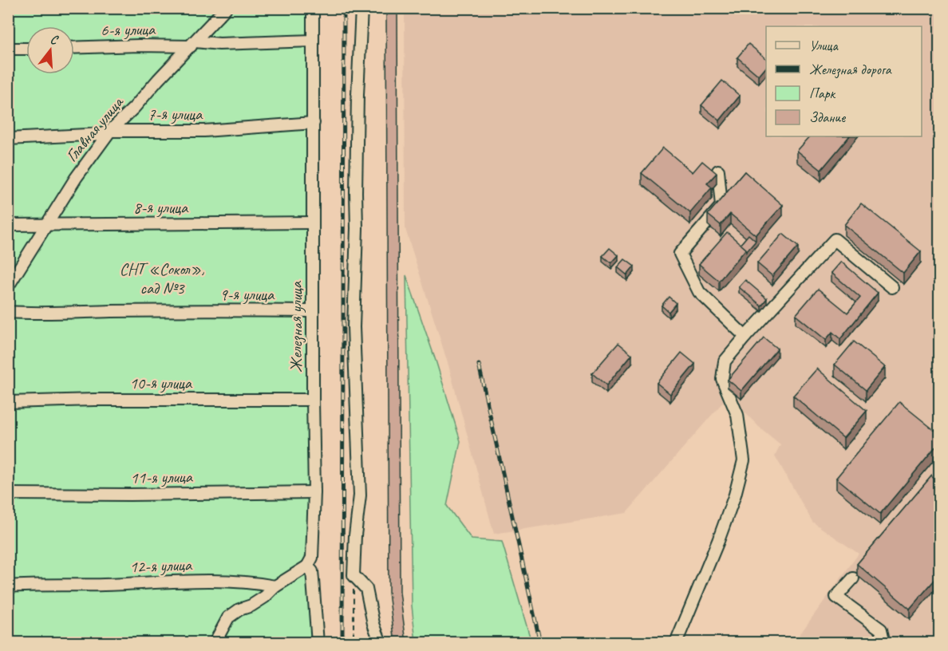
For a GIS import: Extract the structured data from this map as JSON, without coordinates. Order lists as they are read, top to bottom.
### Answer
{
  "streets": {
    "street": [
      "6-я улица",
      "7-я улица",
      "Главная улица",
      "8-я улица",
      "9-я улица",
      "Железная улица",
      "10-я улица",
      "11-я улица",
      "12-я улица"
    ]
  },
  "crossings": [
    ["6-я улица", "Главная улица"],
    ["6-я улица", "Железная улица"],
    ["7-я улица", "Главная улица"],
    ["7-я улица", "Железная улица"],
    ["Главная улица", "8-я улица"],
    ["8-я улица", "Железная улица"],
    ["9-я улица", "Железная улица"],
    ["Железная улица", "10-я улица"],
    ["Железная улица", "11-я улица"]
  ],
  "parks": ["СНТ «Сокол», сад №3"],
  "legend": [
    "Улица",
    "Железная дорога",
    "Парк",
    "Здание"
  ],
  "north": "top"
}
